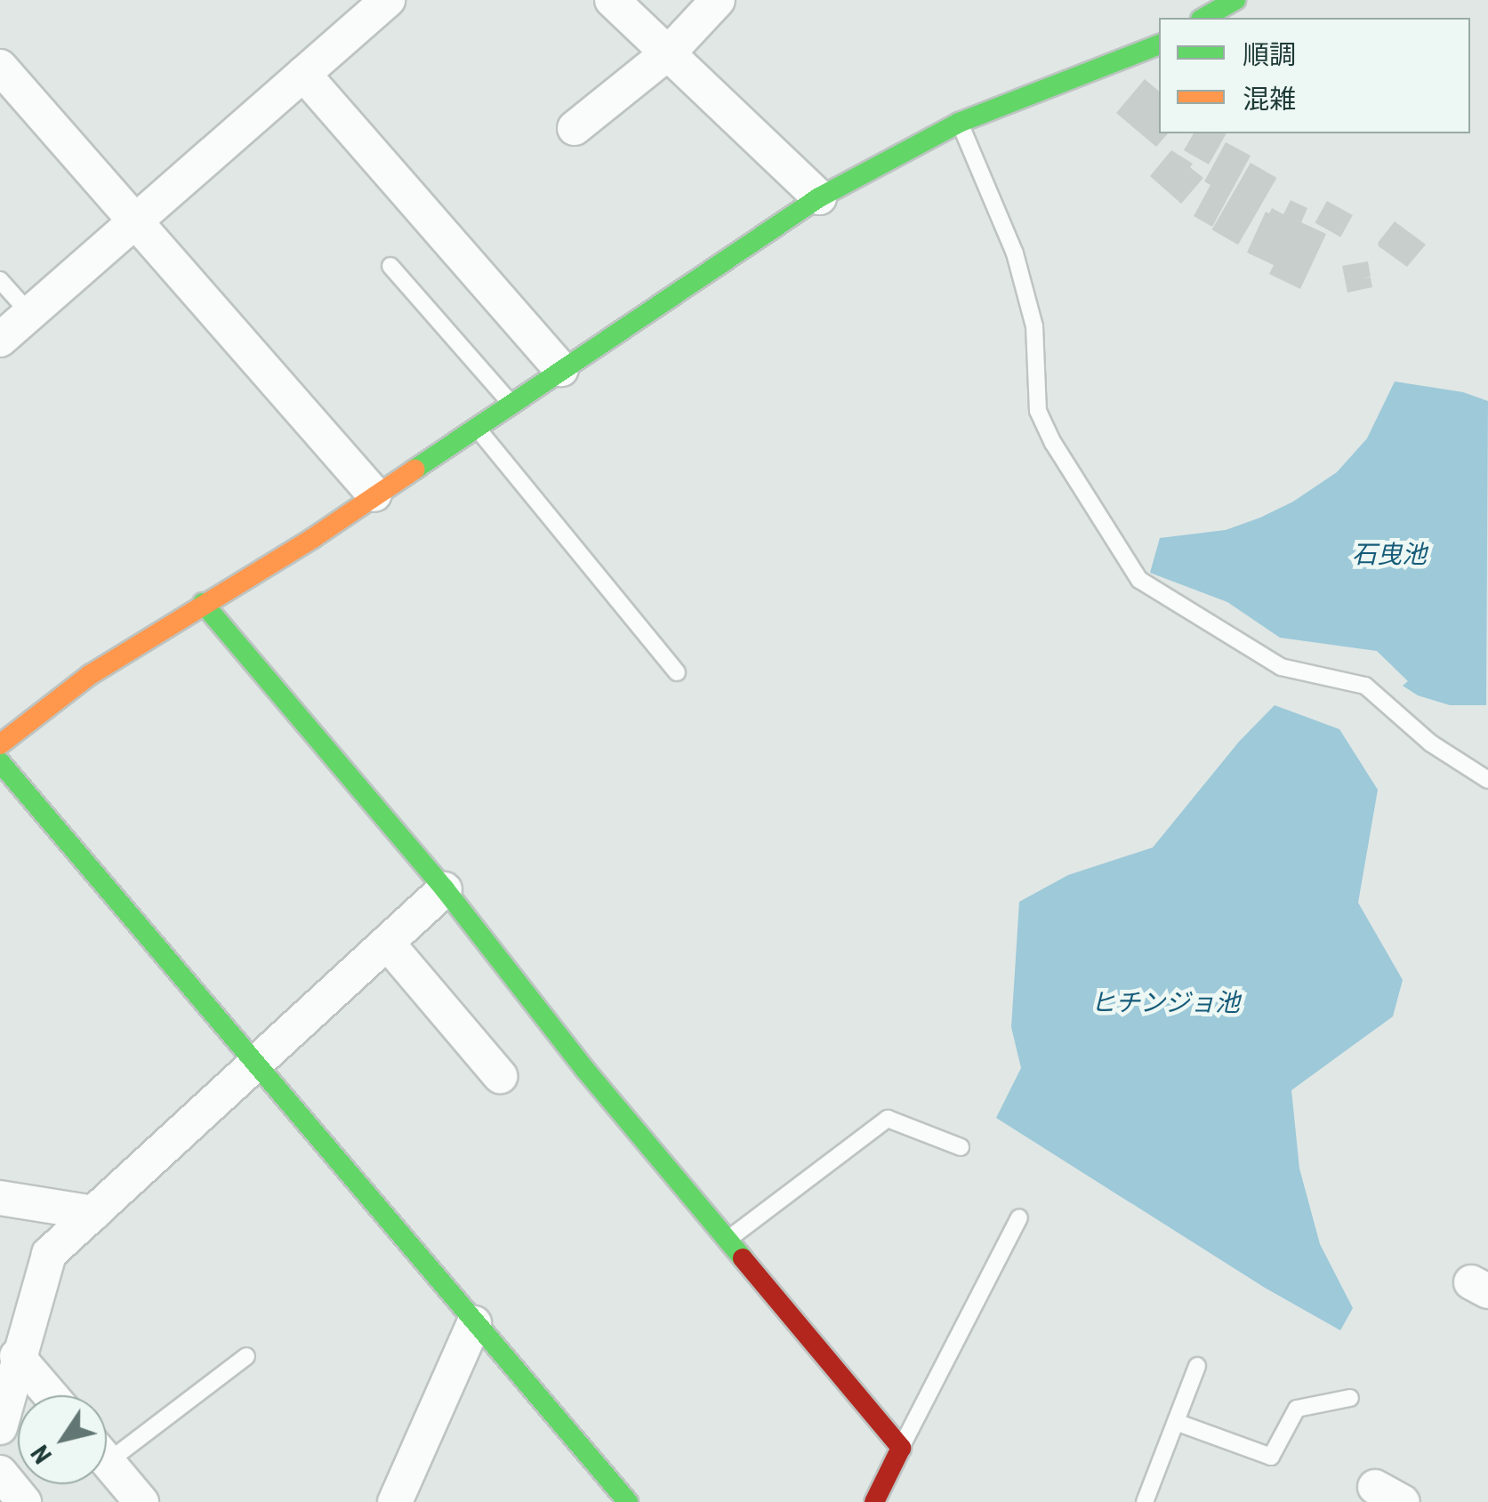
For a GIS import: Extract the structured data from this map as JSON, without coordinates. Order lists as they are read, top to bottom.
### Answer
{
  "water": ["石曳池", "ヒチンジョ池"],
  "legend": ["順調", "混雑"],
  "north": "bottom left"
}
